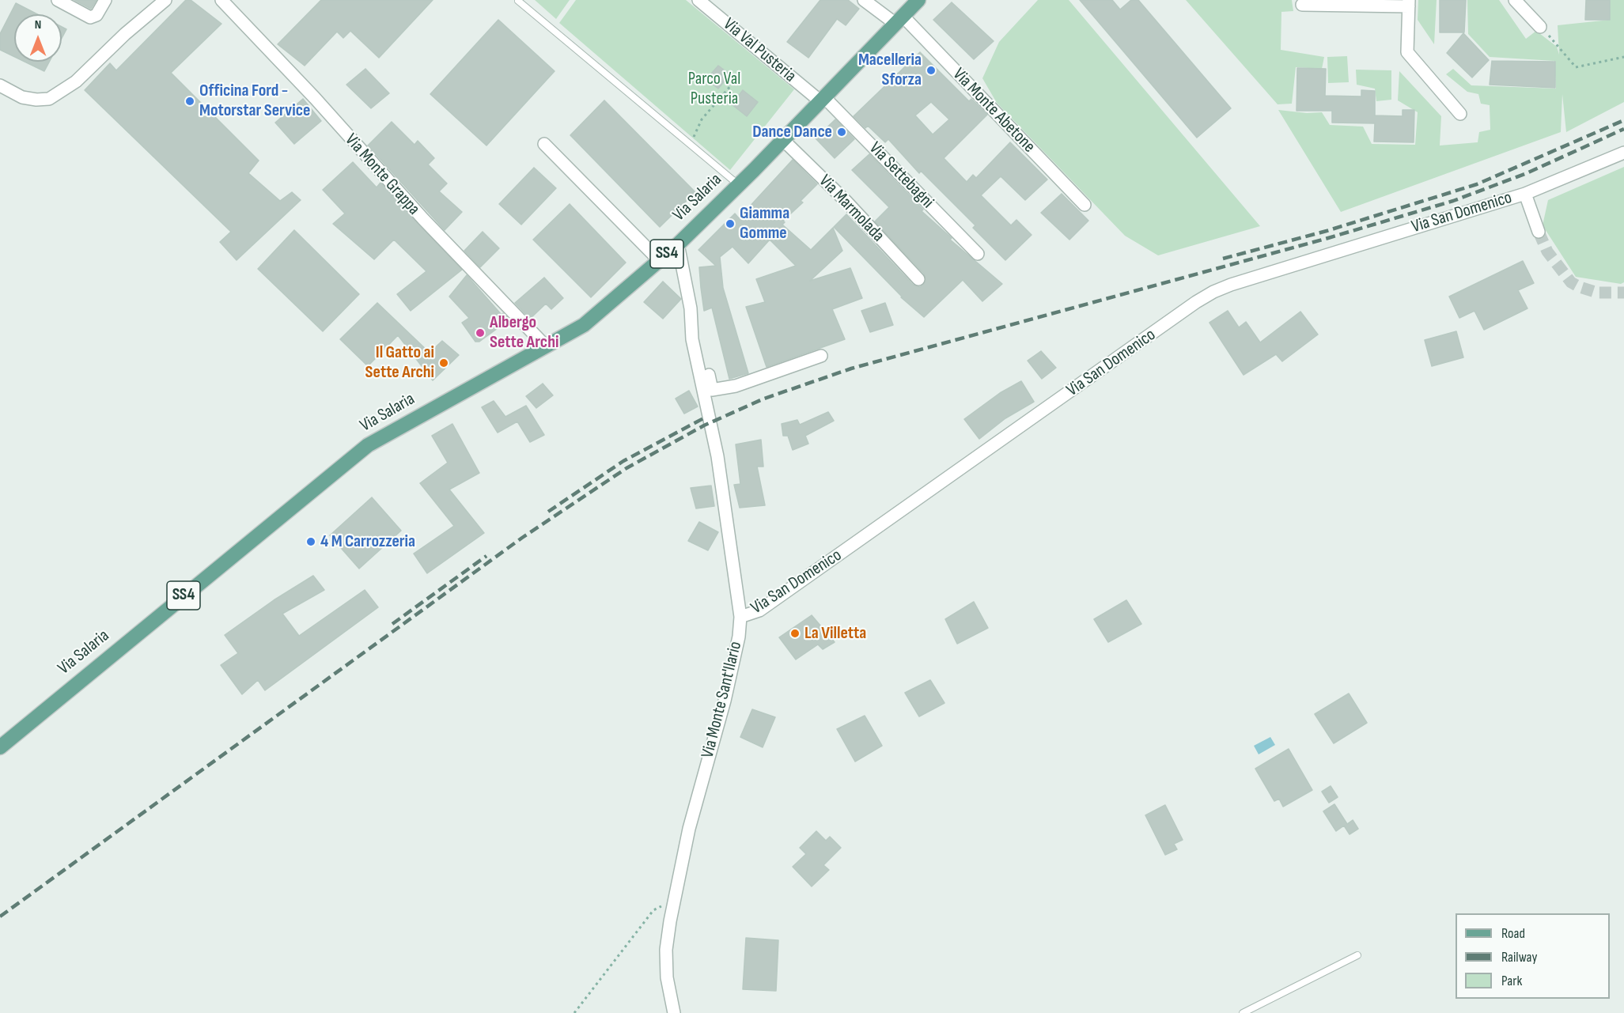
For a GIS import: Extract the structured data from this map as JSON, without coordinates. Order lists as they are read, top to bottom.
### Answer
{
  "streets": {
    "main road": ["Via Salaria", "SS4"],
    "street": [
      "Via Val Pusteria",
      "Via Monte Abetone",
      "Via Monte Grappa",
      "Via Settebagni",
      "Via Marmolada",
      "Via San Domenico",
      "Via Monte Sant'Ilario"
    ]
  },
  "crossings": [
    ["Via Val Pusteria", "Via Settebagni"],
    ["Via Val Pusteria", "Via Salaria"],
    ["Via Monte Abetone", "Via Salaria"],
    ["Via Monte Grappa", "Via Salaria"],
    ["Via Settebagni", "Via Salaria"],
    ["Via Salaria", "Via Marmolada"],
    ["Via Salaria", "Via Monte Sant'Ilario"],
    ["Via San Domenico", "Via Monte Sant'Ilario"]
  ],
  "parks": ["Parco Val Pusteria"],
  "places": [
    "Macelleria Sforza",
    "Officina Ford - Motorstar Service",
    "Dance Dance",
    "Giamma Gomme",
    "Albergo Sette Archi",
    "Il Gatto ai Sette Archi",
    "4 M Carrozzeria",
    "La Villetta"
  ],
  "legend": ["Road", "Railway", "Park"],
  "north": "top"
}
